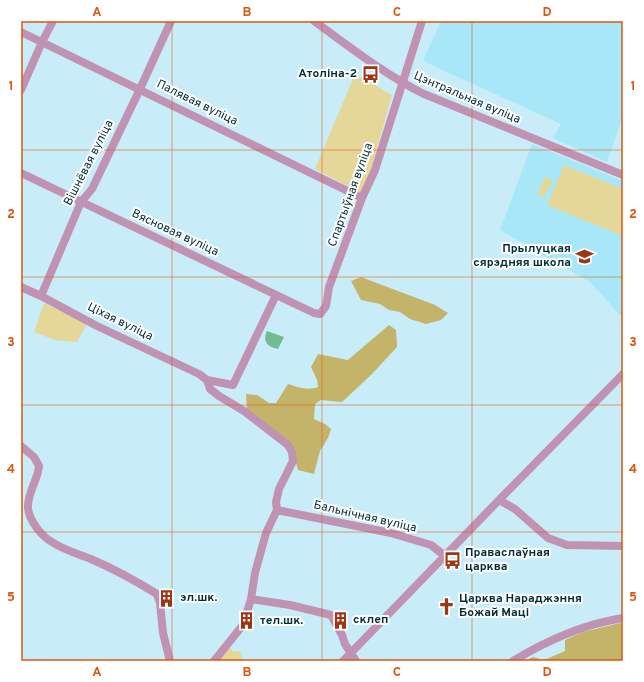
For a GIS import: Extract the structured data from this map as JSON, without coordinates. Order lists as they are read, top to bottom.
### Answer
{
  "streets": {
    "street": [
      "Цэнтральная вуліца",
      "Палявая вуліца",
      "Вішнёвая вуліца",
      "Спартыўная вуліца",
      "Вясновая вуліца",
      "Ціхая вуліца",
      "Бальнічная вуліца"
    ]
  },
  "crossings": [
    ["Цэнтральная вуліца", "Спартыўная вуліца"],
    ["Палявая вуліца", "Вішнёвая вуліца"],
    ["Палявая вуліца", "Спартыўная вуліца"],
    ["Вішнёвая вуліца", "Вясновая вуліца"],
    ["Вішнёвая вуліца", "Ціхая вуліца"],
    ["Спартыўная вуліца", "Вясновая вуліца"]
  ],
  "places": {
    "bus stop": ["Атоліна-2", "Праваслаўная царква"],
    "school or university": ["Прылуцкая сярэдняя школа"],
    "building": ["эл.шк.", "склеп", "тел.шк."],
    "church": ["Царква Нараджэння Божай Маці"]
  },
  "grid": {
    "columns": [
      "A",
      "B",
      "C",
      "D"
    ],
    "rows": [
      "1",
      "2",
      "3",
      "4",
      "5"
    ]
  }
}
